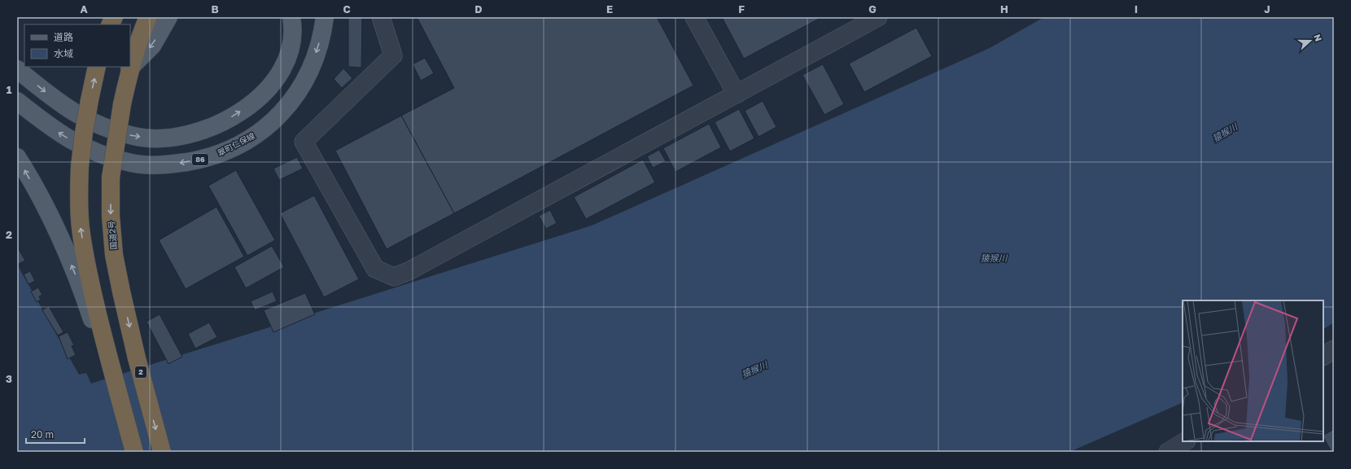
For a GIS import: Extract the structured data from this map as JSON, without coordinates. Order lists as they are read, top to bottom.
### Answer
{
  "streets": {
    "highway": ["国道2号", "2"],
    "main road": ["翠町仁保線", "86"]
  },
  "water": ["猿猴川"],
  "legend": ["道路", "水域"],
  "scale_bar": "20 m",
  "north": "right",
  "grid": {
    "columns": [
      "A",
      "B",
      "C",
      "D",
      "E",
      "F",
      "G",
      "H",
      "I",
      "J"
    ],
    "rows": ["1", "2", "3"]
  }
}
